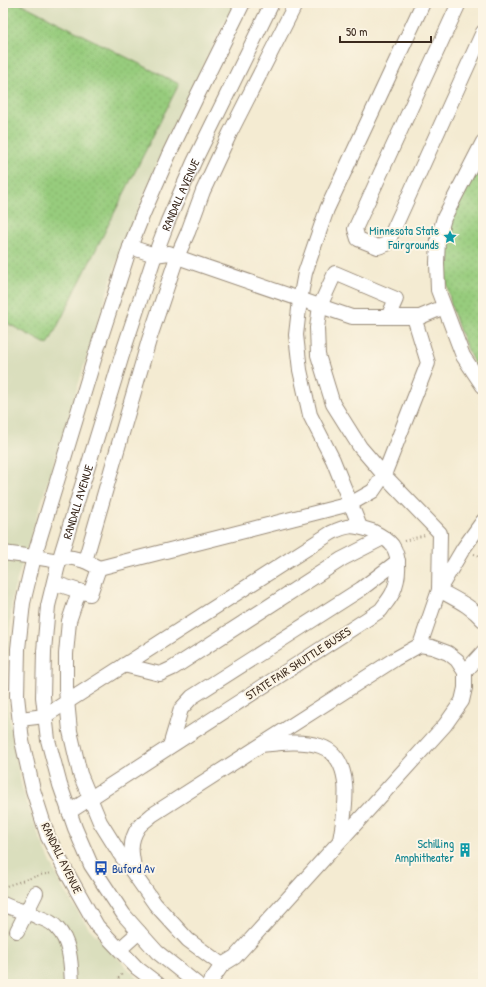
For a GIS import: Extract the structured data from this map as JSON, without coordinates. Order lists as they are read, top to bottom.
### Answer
{
  "streets": {
    "street": ["RANDALL AVENUE", "STATE FAIR SHUTTLE BUSES"]
  },
  "crossings": [
    ["RANDALL AVENUE", "STATE FAIR SHUTTLE BUSES"]
  ],
  "places": {
    "place": ["Minnesota State Fairgrounds"],
    "building": ["Schilling Amphitheater"],
    "bus stop": ["Buford Av"]
  },
  "scale_bar": "50 m"
}
